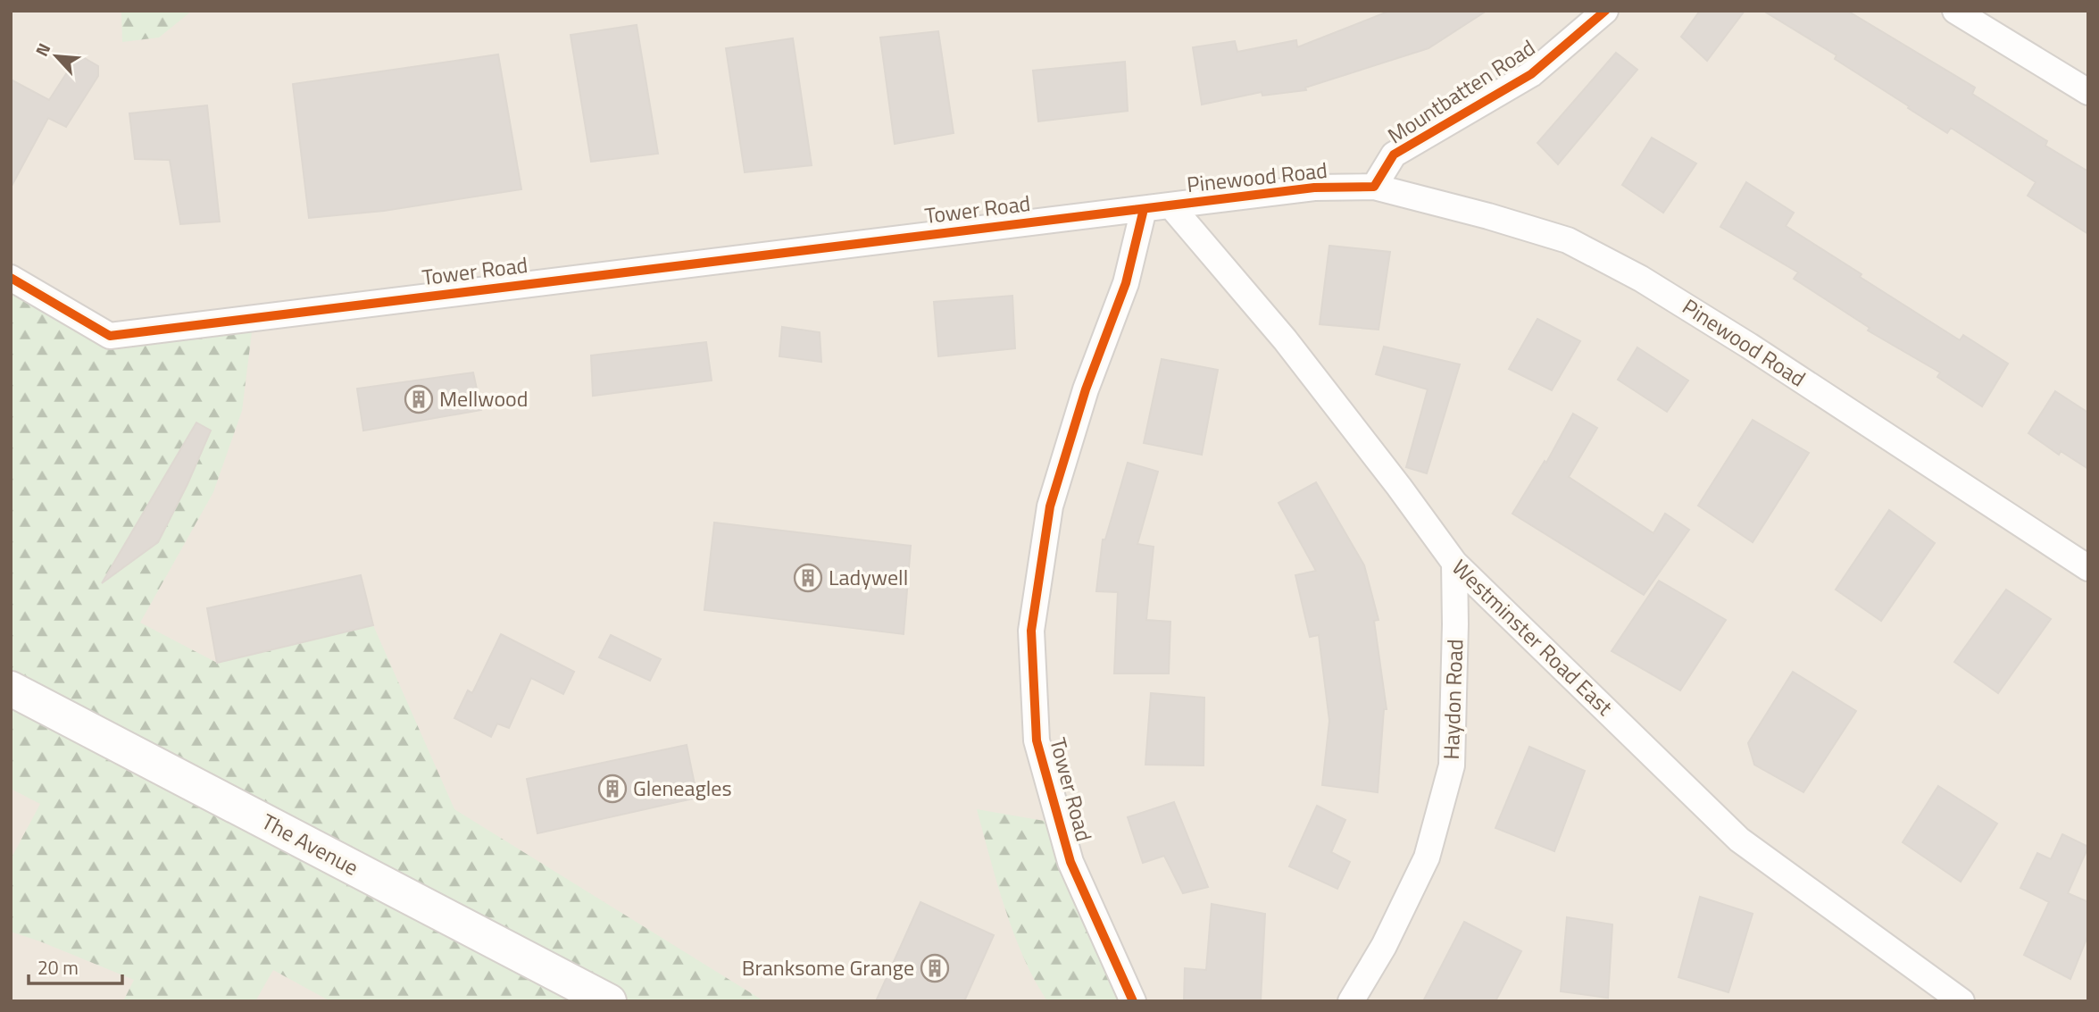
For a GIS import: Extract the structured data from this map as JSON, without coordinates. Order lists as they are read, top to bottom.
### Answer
{
  "streets": {
    "main road": ["The Avenue"],
    "street": [
      "Mountbatten Road",
      "Pinewood Road",
      "Tower Road",
      "Westminster Road East",
      "Haydon Road"
    ]
  },
  "crossings": [
    ["Mountbatten Road", "Pinewood Road"],
    ["Pinewood Road", "Tower Road"],
    ["Pinewood Road", "Westminster Road East"],
    ["Westminster Road East", "Haydon Road"]
  ],
  "places": {
    "building": [
      "Mellwood",
      "Ladywell",
      "Gleneagles",
      "Branksome Grange"
    ]
  },
  "scale_bar": "20 m",
  "north": "top left"
}
